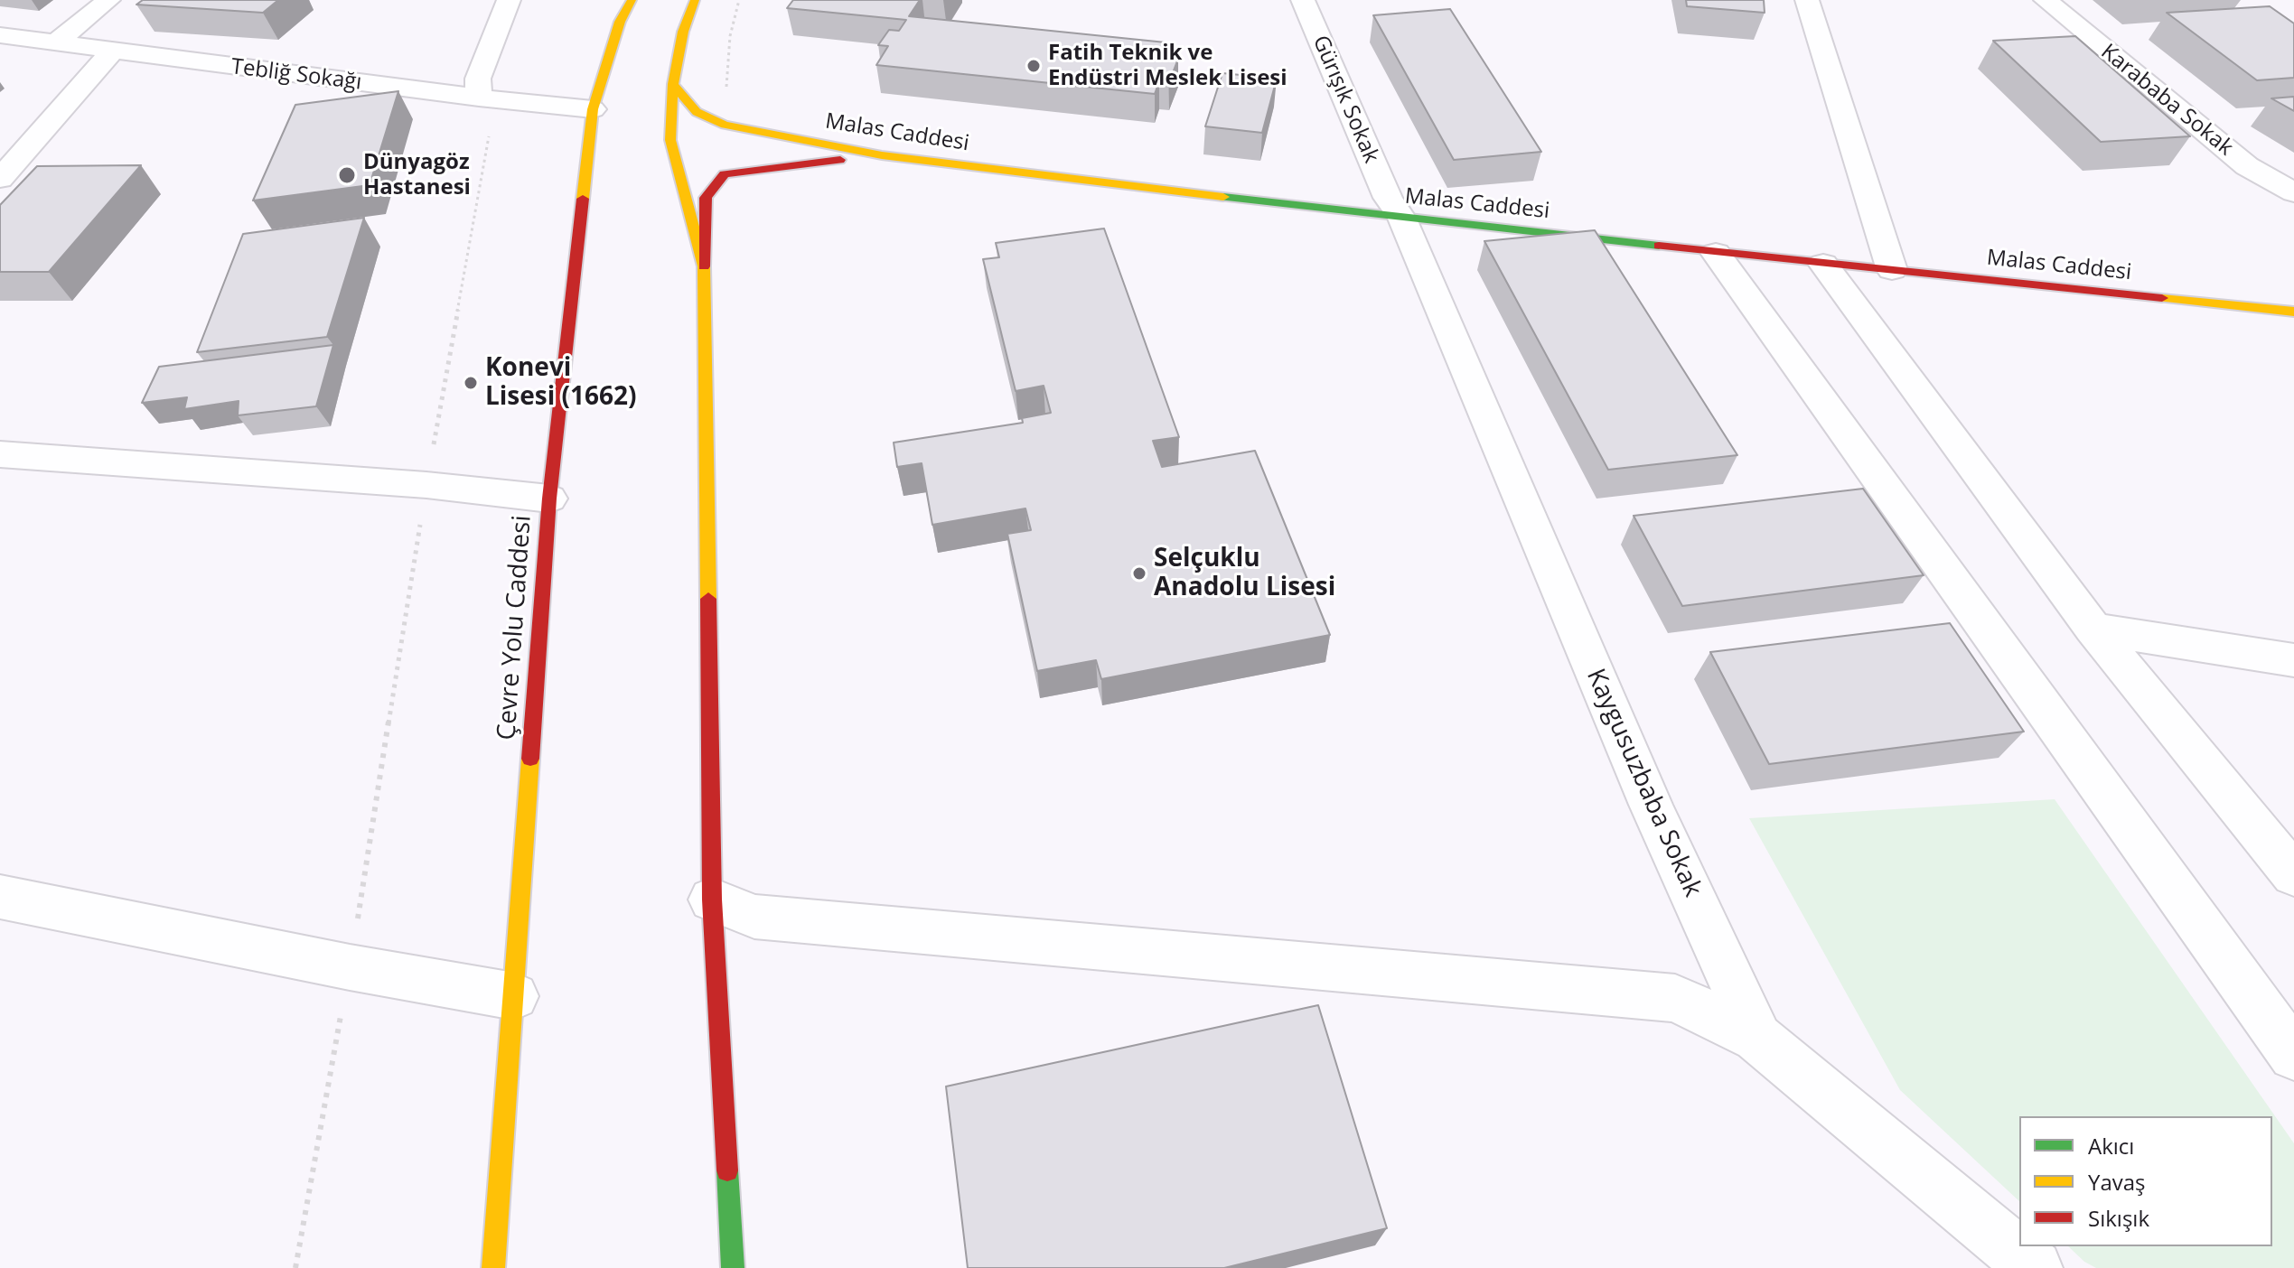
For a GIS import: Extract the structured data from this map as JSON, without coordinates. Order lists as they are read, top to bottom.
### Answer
{
  "streets": {
    "main road": ["Malas Caddesi", "Çevre Yolu Caddesi"],
    "street": [
      "Tebliğ Sokağı",
      "Gürışık Sokak",
      "Karababa Sokak",
      "Kaygusuzbaba Sokak"
    ]
  },
  "crossings": [
    ["Tebliğ Sokağı", "Çevre Yolu Caddesi"],
    ["Gürışık Sokak", "Malas Caddesi"],
    ["Gürışık Sokak", "Kaygusuzbaba Sokak"],
    ["Malas Caddesi", "Kaygusuzbaba Sokak"]
  ],
  "places": [
    "Fatih Teknik ve Endüstri Meslek Lisesi",
    "Dünyagöz Hastanesi",
    "Konevi Lisesi (1662)",
    "Selçuklu Anadolu Lisesi"
  ],
  "legend": ["Akıcı", "Yavaş", "Sıkışık"]
}
